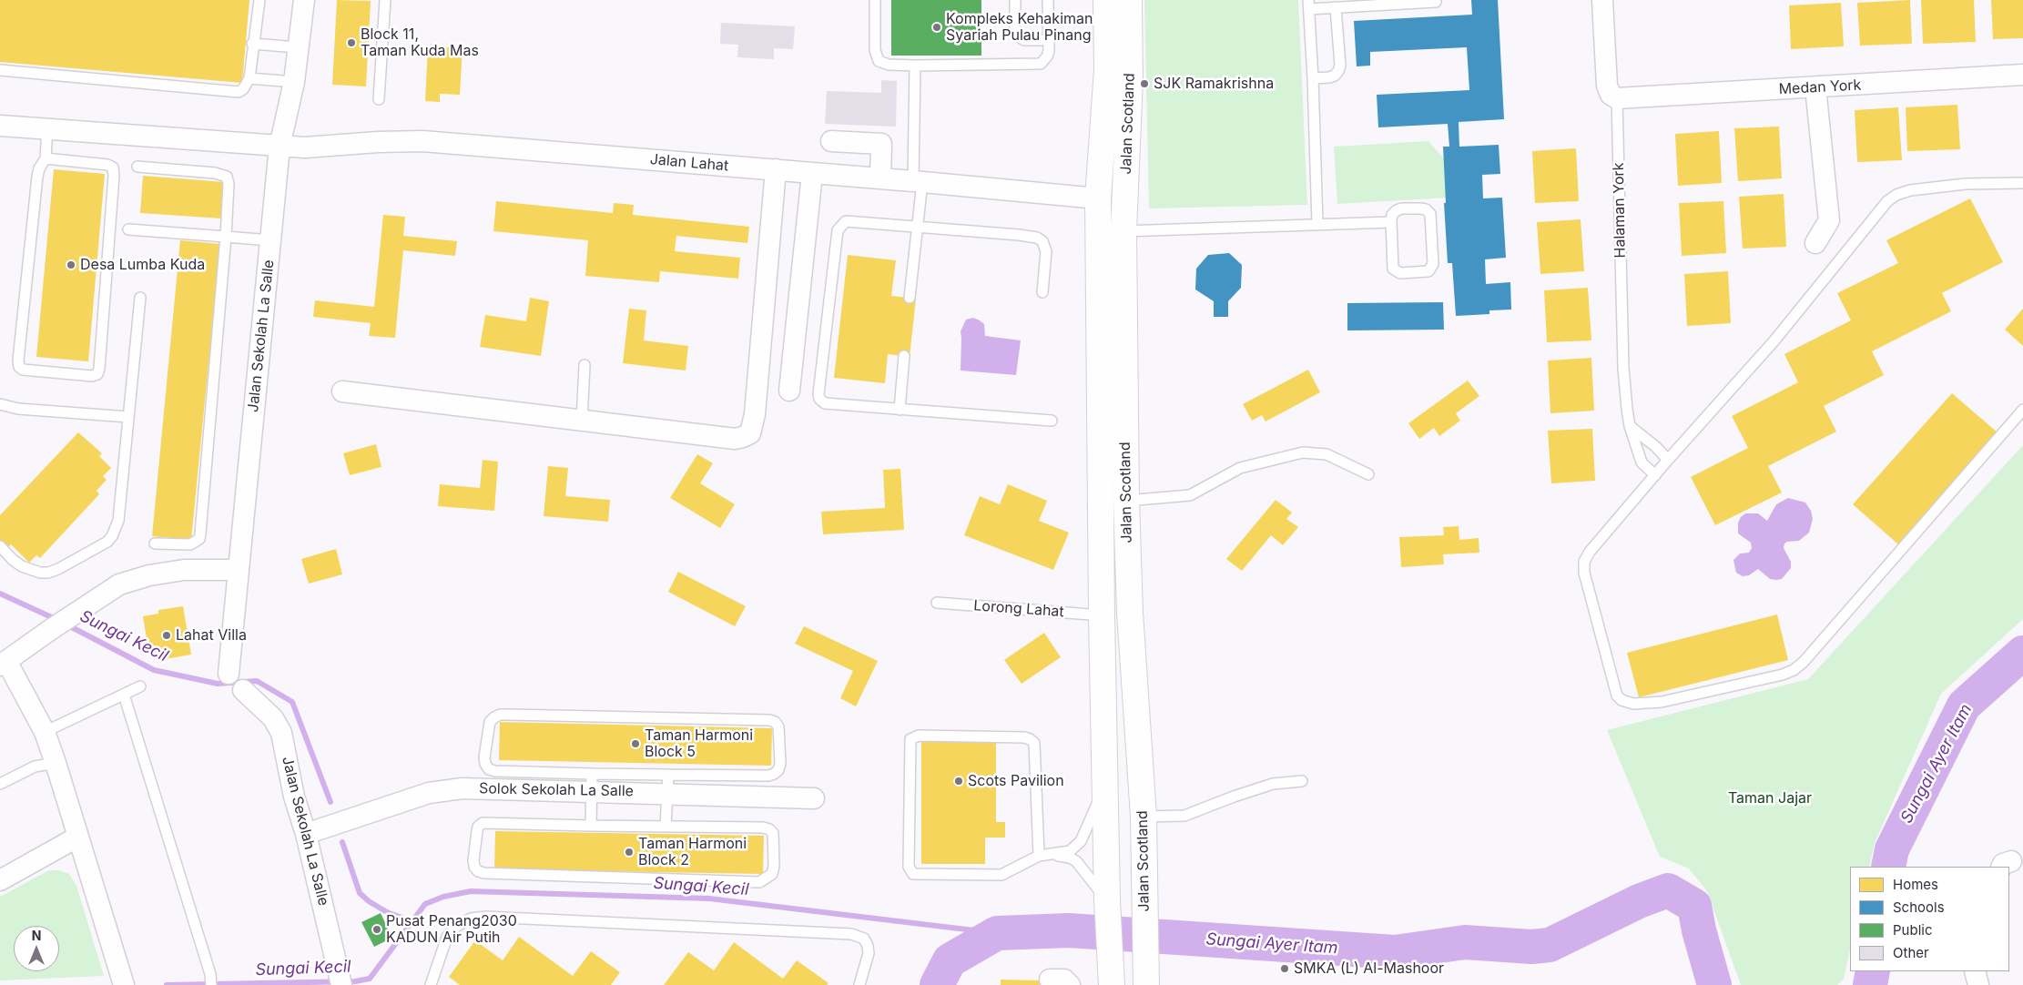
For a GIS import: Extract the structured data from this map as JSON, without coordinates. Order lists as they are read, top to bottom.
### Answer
{
  "streets": {
    "highway": ["Jalan Scotland"],
    "street": [
      "Medan York",
      "Jalan Lahat",
      "Halaman York",
      "Jalan Sekolah La Salle",
      "Solok Sekolah La Salle"
    ],
    "lane": ["Lorong Lahat"]
  },
  "crossings": [
    ["Medan York", "Halaman York"],
    ["Jalan Scotland", "Jalan Lahat"],
    ["Jalan Scotland", "Lorong Lahat"],
    ["Jalan Lahat", "Jalan Sekolah La Salle"],
    ["Jalan Sekolah La Salle", "Solok Sekolah La Salle"]
  ],
  "water": ["Sungai Kecil", "Sungai Ayer Itam"],
  "parks": ["Taman Jajar"],
  "places": [
    "Kompleks Kehakiman Syariah Pulau Pinang",
    "Block 11, Taman Kuda Mas",
    "SJK Ramakrishna",
    "Desa Lumba Kuda",
    "Lahat Villa",
    "Taman Harmoni Block 5",
    "Scots Pavilion",
    "Taman Harmoni Block 2",
    "Pusat Penang2030 KADUN Air Putih",
    "SMKA (L) Al-Mashoor"
  ],
  "legend": [
    "Homes",
    "Schools",
    "Public",
    "Other"
  ],
  "north": "top"
}
